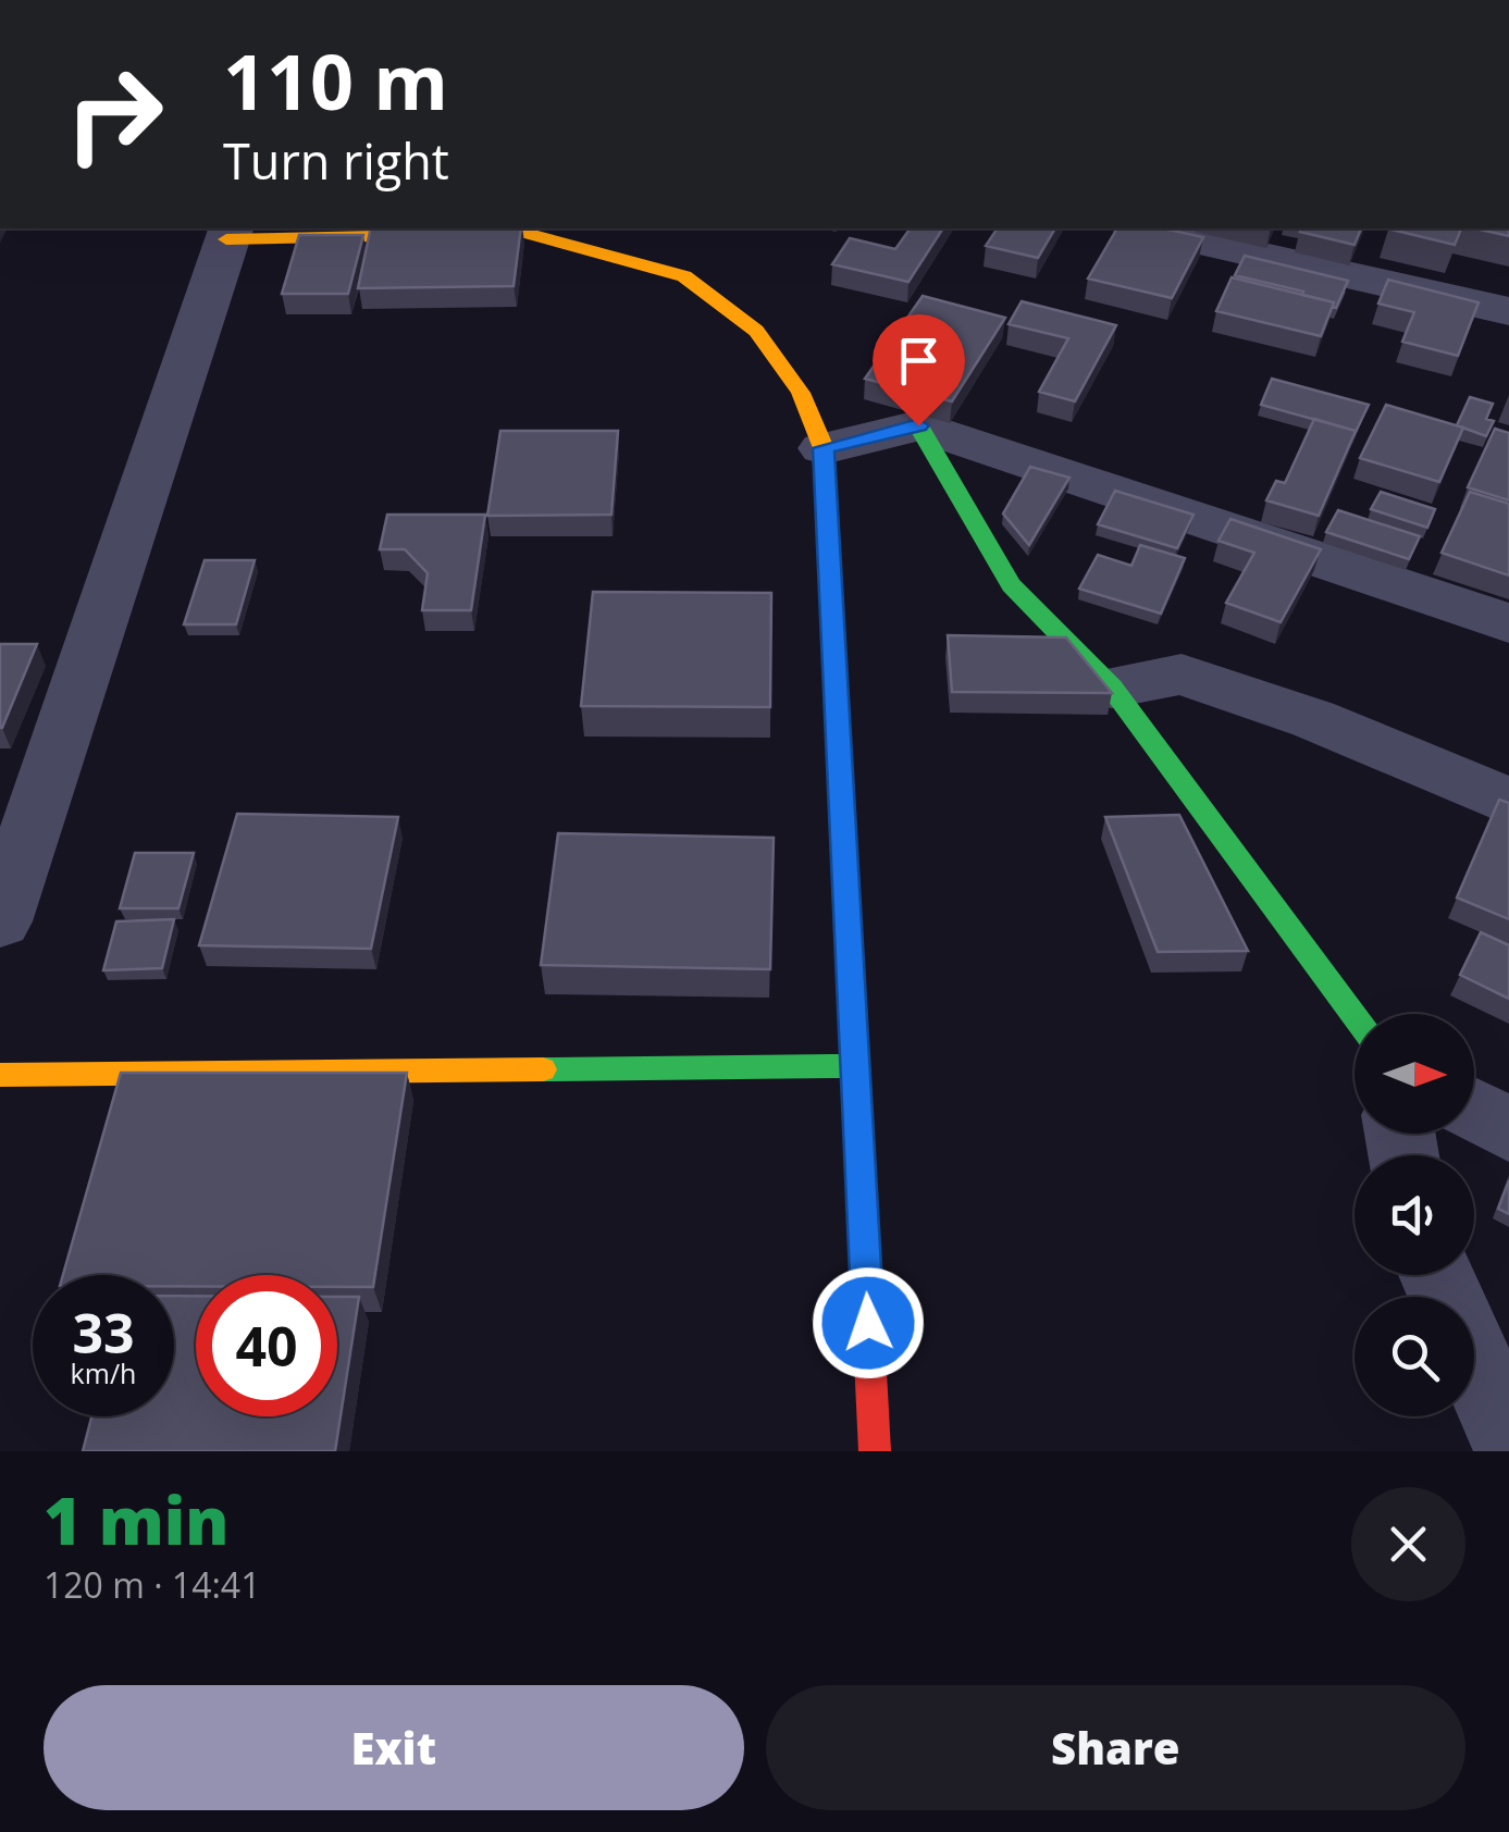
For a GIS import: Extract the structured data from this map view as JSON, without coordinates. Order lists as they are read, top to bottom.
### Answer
{
  "north": "right",
  "page": {
    "turn": ["110 m", "Turn right"],
    "speed": "33 km/h",
    "limit": "40",
    "heading": ["1 min", "120 m · 14:41"],
    "buttons": ["Exit", "Share"]
  }
}
